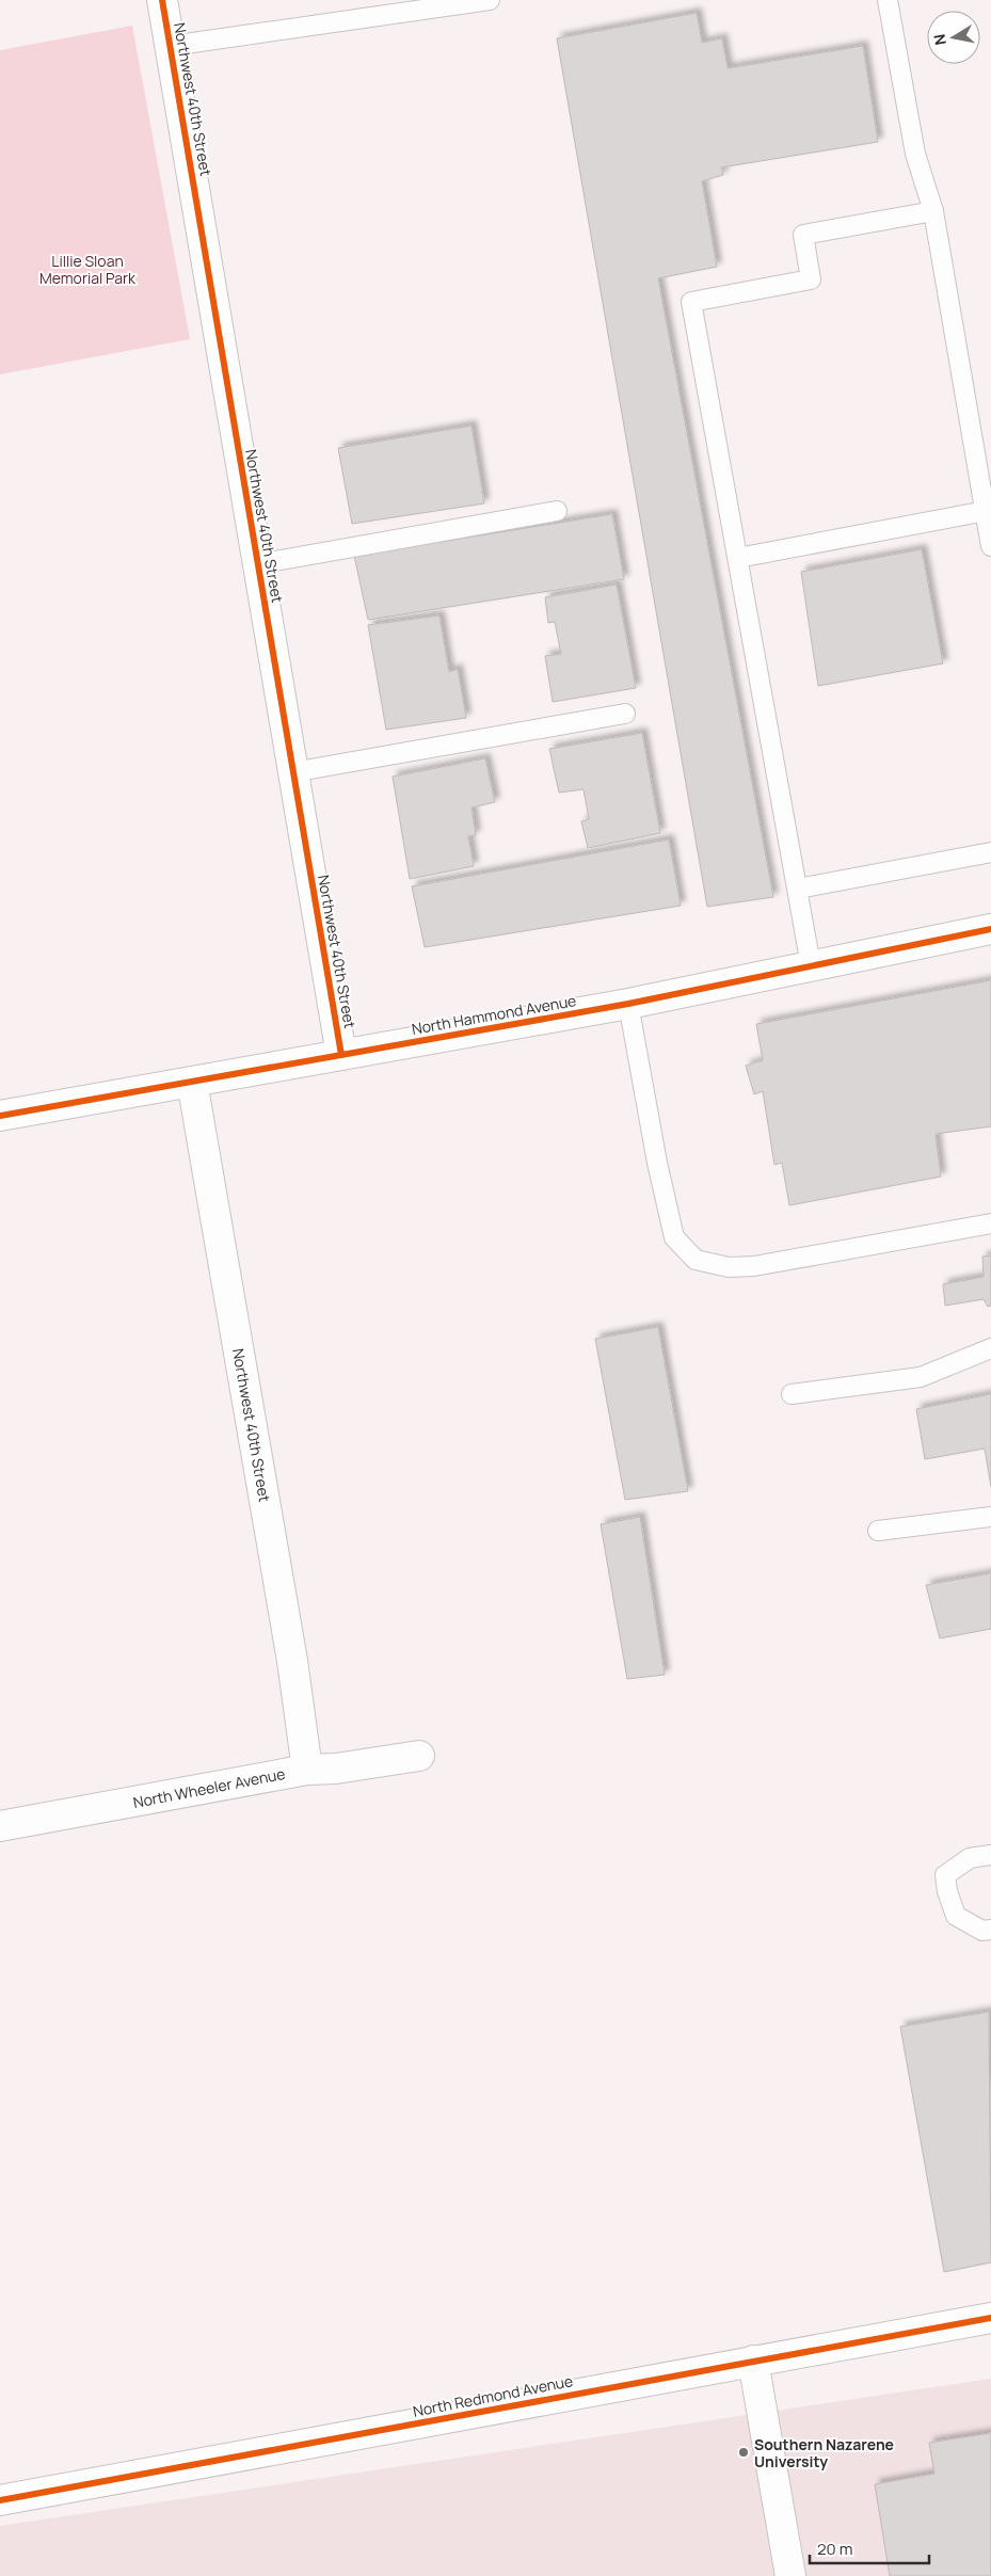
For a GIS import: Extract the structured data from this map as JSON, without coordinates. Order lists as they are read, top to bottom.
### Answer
{
  "streets": {
    "street": [
      "Northwest 40th Street",
      "North Hammond Avenue",
      "North Wheeler Avenue",
      "North Redmond Avenue"
    ]
  },
  "crossings": [
    ["Northwest 40th Street", "North Hammond Avenue"],
    ["Northwest 40th Street", "North Wheeler Avenue"]
  ],
  "parks": ["Lillie Sloan Memorial Park"],
  "places": ["Southern Nazarene University"],
  "scale_bar": "20 m",
  "north": "left"
}
